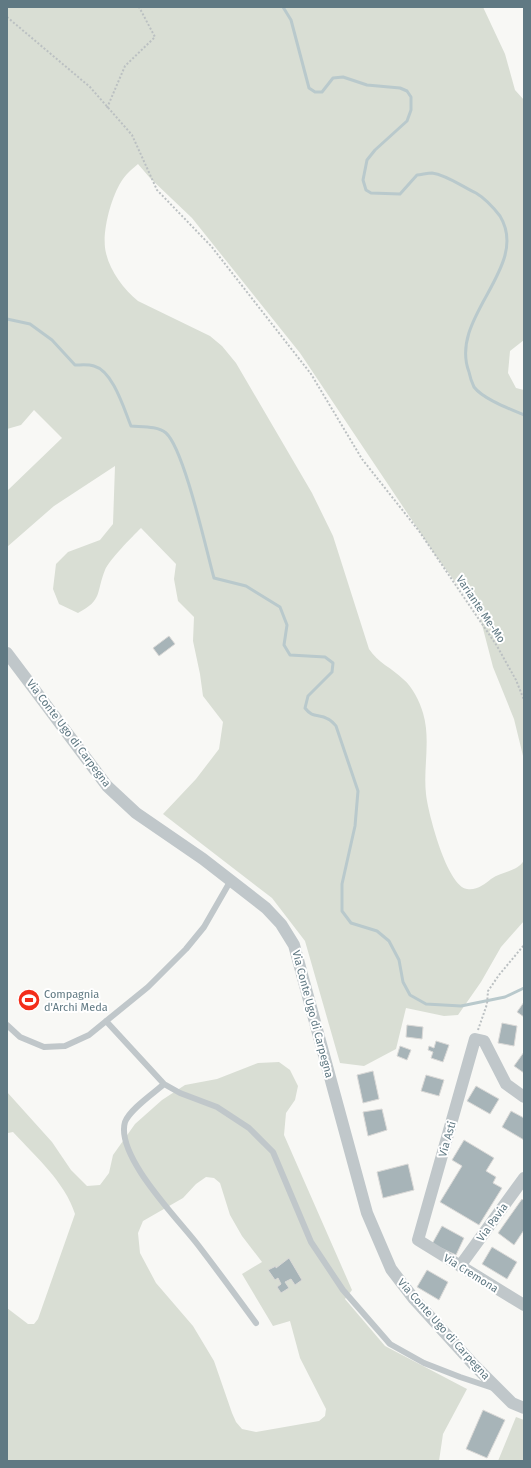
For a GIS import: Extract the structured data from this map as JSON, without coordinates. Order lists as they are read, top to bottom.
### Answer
{
  "streets": {
    "street": [
      "Via Conte Ugo di Carpegna",
      "Via Asti",
      "Via Pavia",
      "Via Cremona"
    ],
    "path": ["Variante Me-Mo"]
  },
  "crossings": [
    ["Via Asti", "Via Cremona"],
    ["Via Pavia", "Via Cremona"]
  ],
  "places": {
    "sports": ["Compagnia d'Archi Meda"]
  }
}
